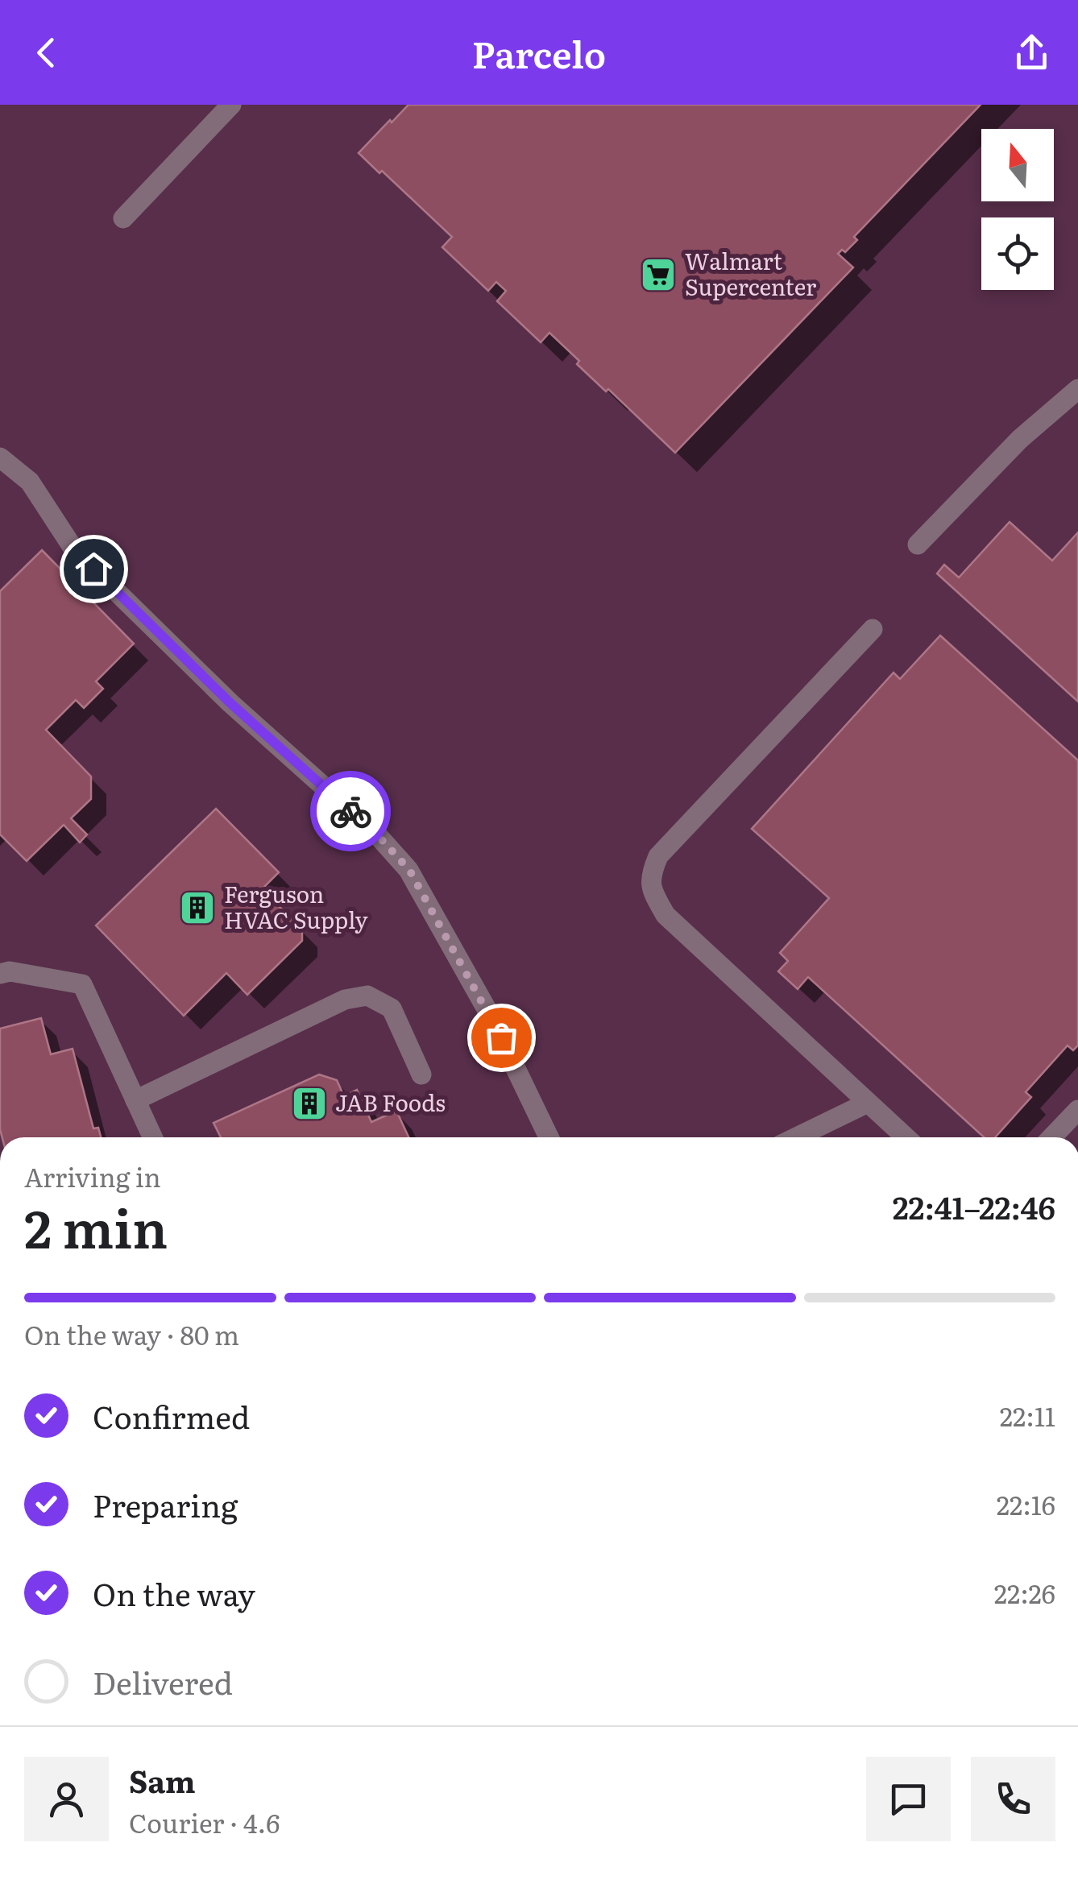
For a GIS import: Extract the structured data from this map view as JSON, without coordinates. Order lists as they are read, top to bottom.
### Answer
{
  "places": {
    "supermarket": ["Walmart Supercenter"],
    "building": ["Ferguson HVAC Supply", "JAB Foods"]
  },
  "north": "top",
  "page": {
    "header": "Parcelo",
    "heading": ["2 min", "Arriving in", "22:41–22:46"],
    "panel": ["Sam", "Courier · 4.6"],
    "bar": "On the way · 80 m",
    "list": [
      ["Confirmed", "22:11"],
      ["Preparing", "22:16"],
      ["On the way", "22:26"],
      "Delivered"
    ]
  }
}
